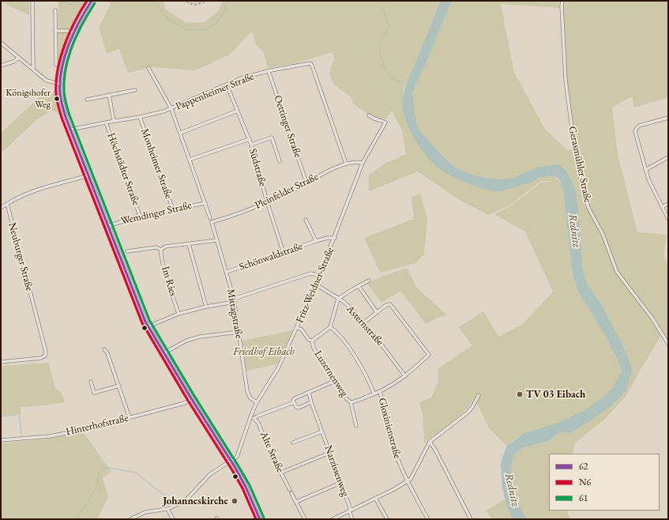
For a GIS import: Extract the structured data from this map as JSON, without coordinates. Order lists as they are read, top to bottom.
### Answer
{
  "streets": {
    "street": [
      "Pappenheimer Straße",
      "Oettinger Straße",
      "Monheimer Straße",
      "Gerasmühler Straße",
      "Südstraße",
      "Höchstädter Straße",
      "Pleinfelder Straße",
      "Wemdinger Straße",
      "Neuburger Straße",
      "Schönwaldstraße",
      "Im Ries",
      "Fritz-Weidner-Straße",
      "Mittagstraße",
      "Asternstraße",
      "Luzernenweg",
      "Hinterhofstraße",
      "Gloxinienstraße",
      "Alte Straße",
      "Narzissenweg"
    ]
  },
  "crossings": [
    ["Pappenheimer Straße", "Oettinger Straße"],
    ["Pappenheimer Straße", "Monheimer Straße"],
    ["Pappenheimer Straße", "Südstraße"],
    ["Pappenheimer Straße", "Höchstädter Straße"],
    ["Pappenheimer Straße", "Pleinfelder Straße"],
    ["Oettinger Straße", "Pleinfelder Straße"],
    ["Monheimer Straße", "Wemdinger Straße"],
    ["Südstraße", "Pleinfelder Straße"],
    ["Südstraße", "Schönwaldstraße"],
    ["Höchstädter Straße", "Wemdinger Straße"],
    ["Pleinfelder Straße", "Fritz-Weidner-Straße"],
    ["Pleinfelder Straße", "Mittagstraße"],
    ["Schönwaldstraße", "Fritz-Weidner-Straße"],
    ["Schönwaldstraße", "Mittagstraße"],
    ["Fritz-Weidner-Straße", "Mittagstraße"],
    ["Fritz-Weidner-Straße", "Asternstraße"],
    ["Fritz-Weidner-Straße", "Luzernenweg"]
  ],
  "water": ["Rednitz"],
  "parks": ["Friedhof Eibach"],
  "places": ["Königshofer Weg", "TV 03 Eibach", "Johanneskirche"],
  "lines": ["transit line 62", "transit line N6", "transit line 61"],
  "legend": ["62", "N6", "61"]
}
